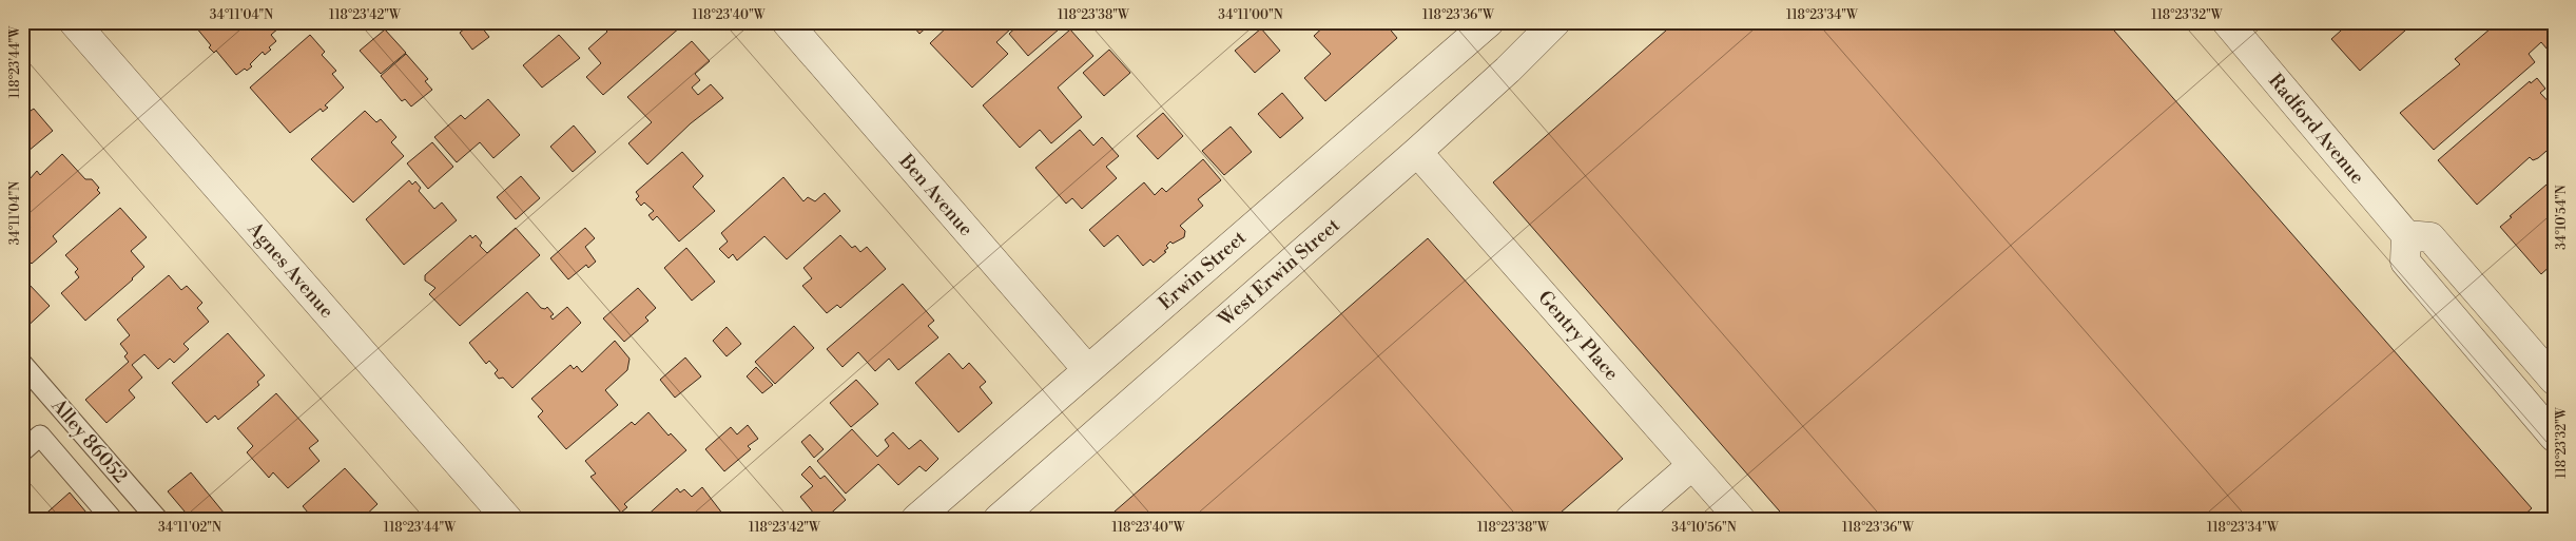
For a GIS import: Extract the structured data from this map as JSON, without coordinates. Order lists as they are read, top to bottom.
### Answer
{
  "streets": {
    "street": [
      "Radford Avenue",
      "Ben Avenue",
      "Agnes Avenue",
      "Erwin Street",
      "West Erwin Street",
      "Gentry Place"
    ],
    "lane": ["Alley 86052"]
  },
  "crossings": [
    ["Ben Avenue", "Erwin Street"],
    ["West Erwin Street", "Gentry Place"]
  ],
  "coordinates": [
    "34°11'04\"N",
    "118°23'42\"W",
    "118°23'40\"W",
    "118°23'38\"W",
    "34°11'00\"N",
    "118°23'36\"W",
    "118°23'34\"W",
    "118°23'32\"W",
    "118°23'44\"W",
    "34°10'54\"N",
    "34°11'02\"N",
    "34°10'56\"N"
  ]
}
